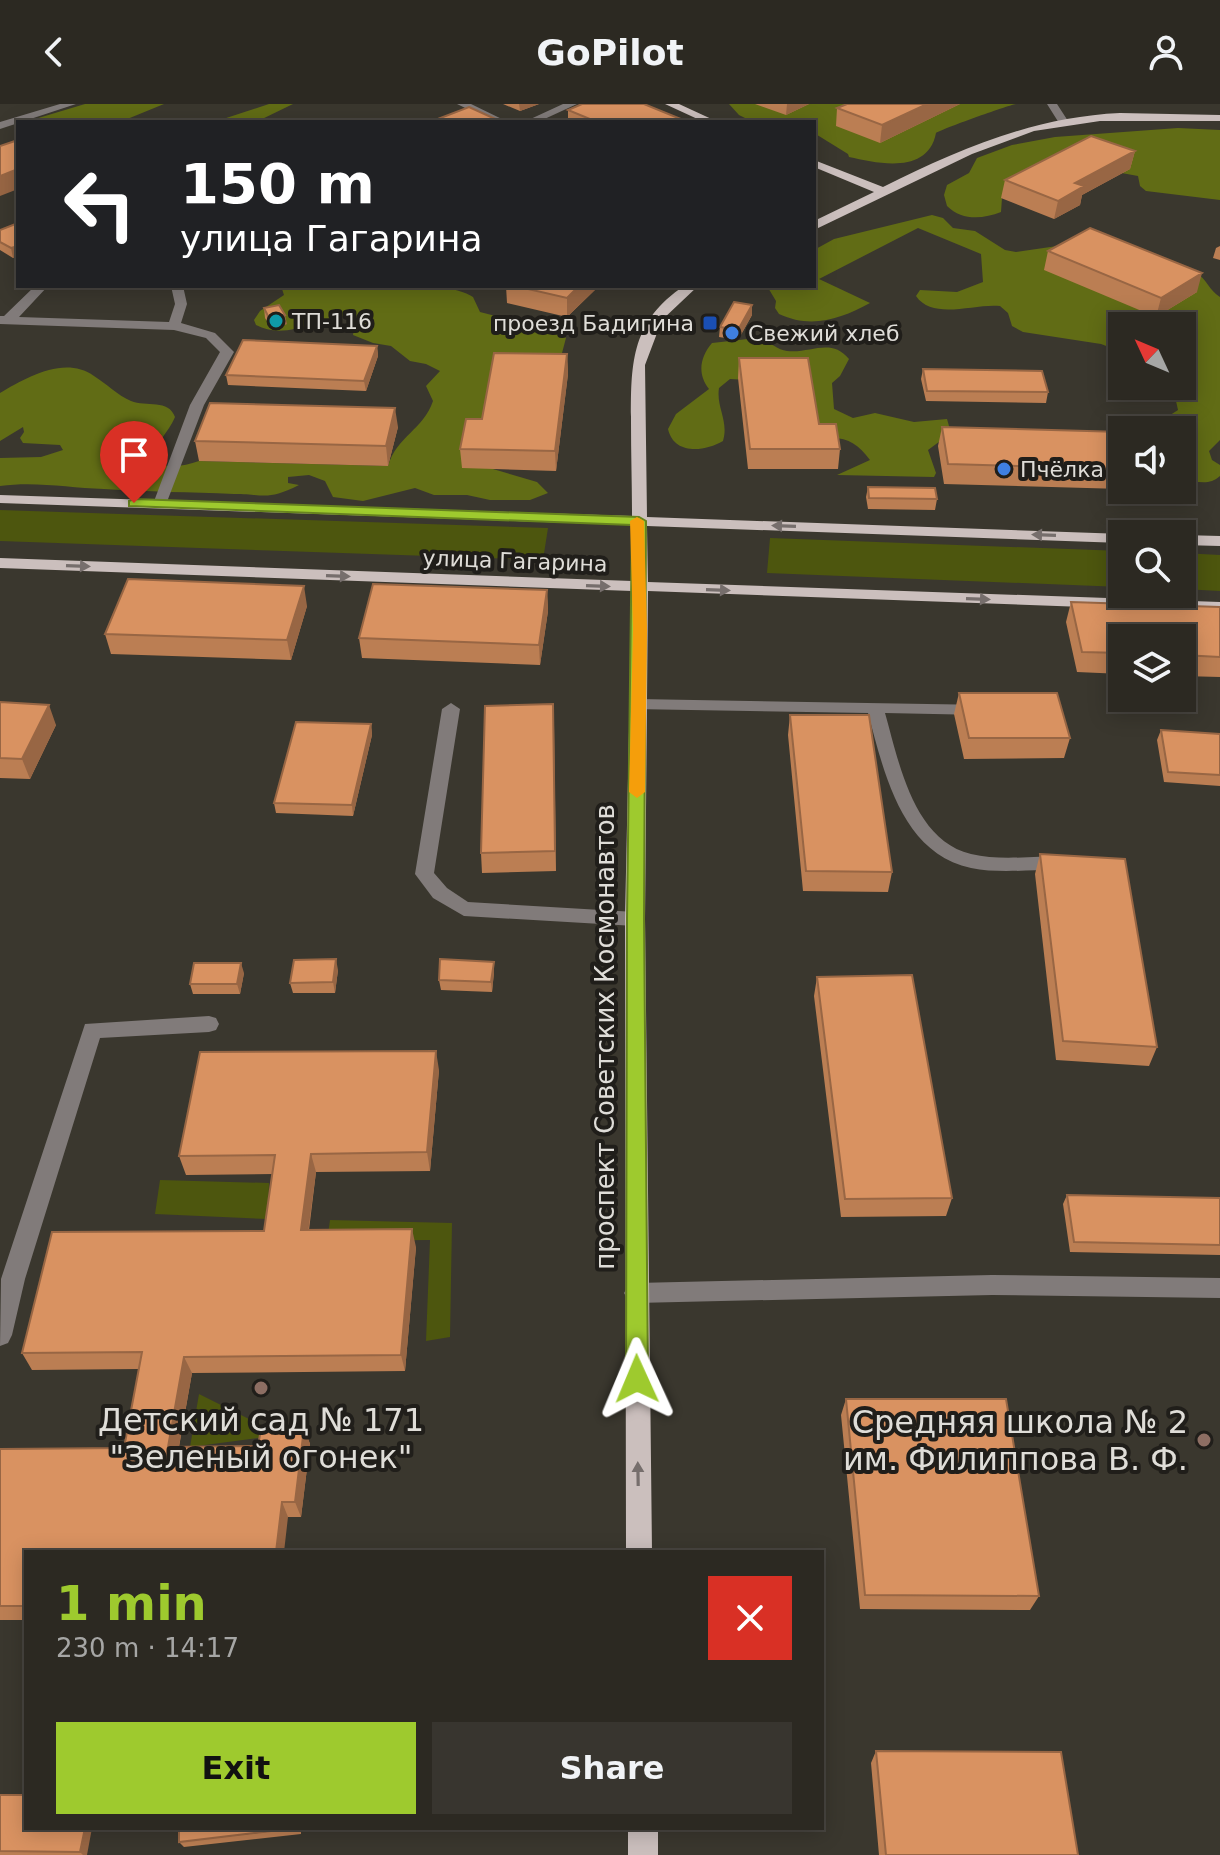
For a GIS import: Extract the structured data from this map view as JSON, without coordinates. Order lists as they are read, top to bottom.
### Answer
{
  "streets": {
    "main road": ["улица Гагарина", "проспект Советских Космонавтов"]
  },
  "crossings": [
    ["улица Гагарина", "проспект Советских Космонавтов"]
  ],
  "places": {
    "other": [
      "ТП-116",
      "Свежий хлеб",
      "Пчёлка",
      "Детский сад № 171 \"Зеленый огонек\"",
      "Средняя школа № 2 им. Филиппова В. Ф."
    ],
    "transit": ["проезд Бадигина"]
  },
  "north": "top left",
  "page": {
    "header": "GoPilot",
    "turn": ["150 m", "улица Гагарина"],
    "heading": ["1 min", "230 m · 14:17"],
    "buttons": ["Exit", "Share"]
  }
}
